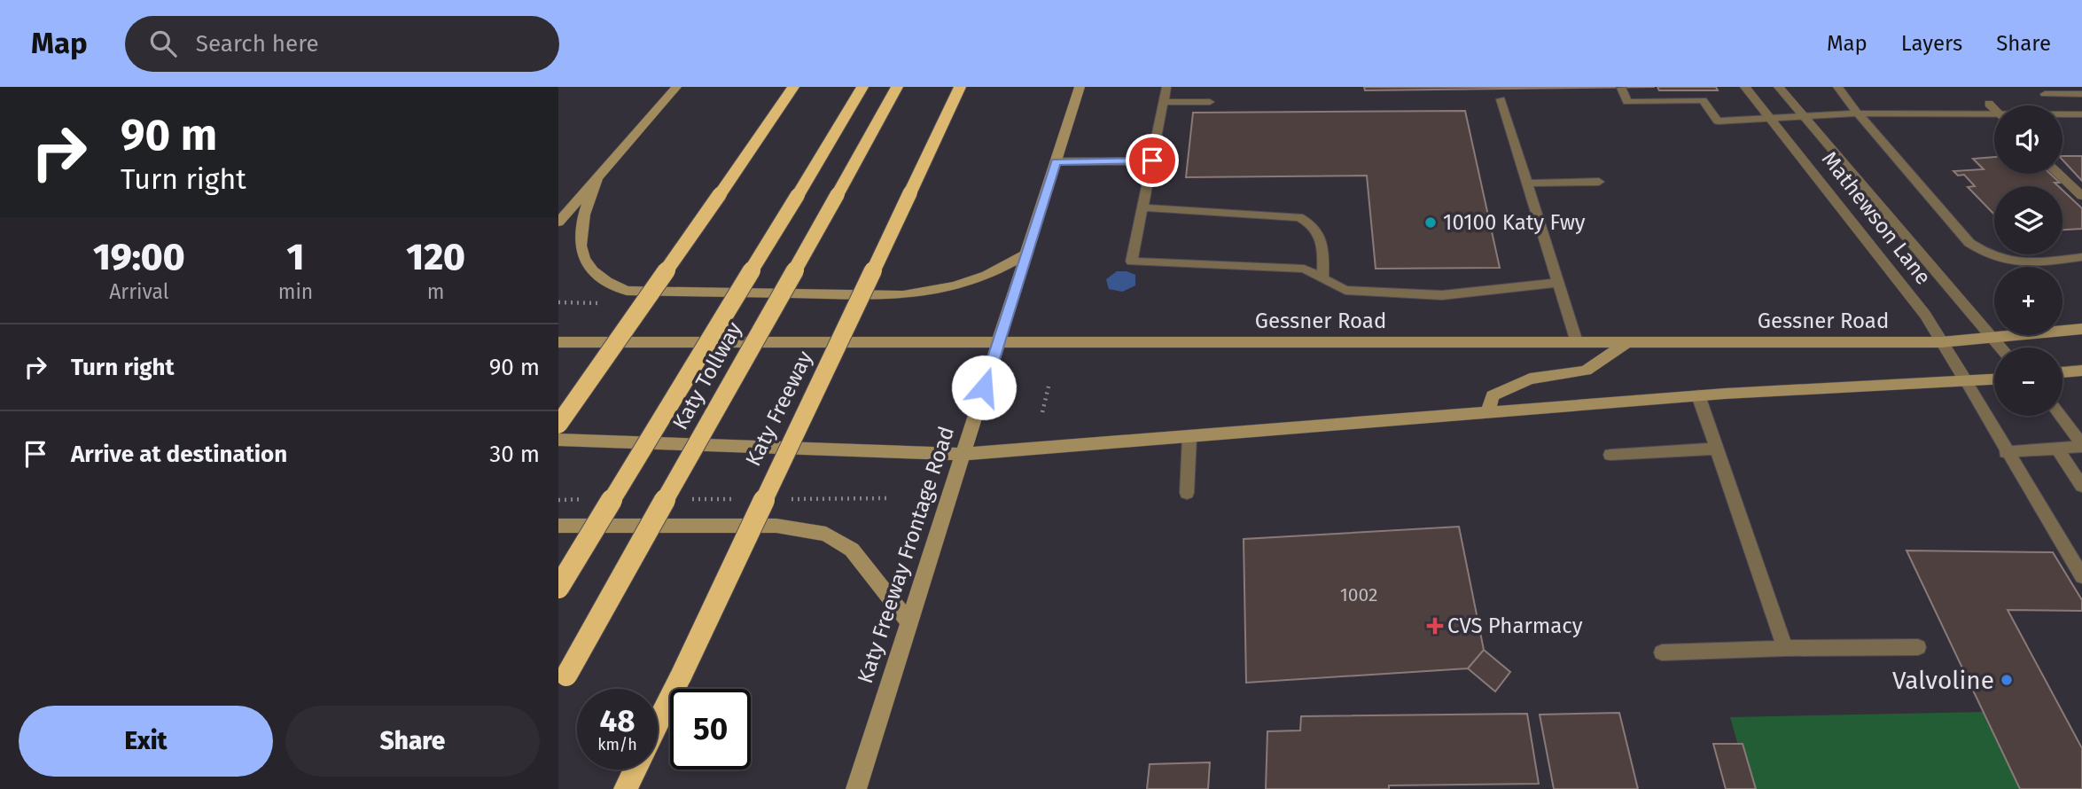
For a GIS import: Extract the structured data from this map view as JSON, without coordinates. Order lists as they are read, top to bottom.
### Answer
{
  "streets": {
    "highway": ["Katy Tollway", "Katy Freeway"],
    "main road": ["Gessner Road", "Katy Freeway Frontage Road"],
    "street": ["Mathewson Lane"]
  },
  "crossings": [
    ["Mathewson Lane", "Gessner Road"],
    ["Gessner Road", "Katy Freeway Frontage Road"]
  ],
  "places": {
    "other": ["10100 Katy Fwy", "Valvoline"],
    "health": ["CVS Pharmacy"]
  },
  "house_numbers": ["1002"],
  "page": {
    "header": "Map",
    "search": "Search here",
    "nav": ["Map", "Layers", "Share"],
    "turn": ["90 m", "Turn right"],
    "map_buttons": ["+", "−"],
    "eta": [
      "19:00",
      "Arrival",
      "1",
      "min",
      "120",
      "m"
    ],
    "list": [
      {
        "name": "Turn right",
        "value": "90 m"
      },
      {
        "name": "Arrive at destination",
        "value": "30 m"
      }
    ],
    "speed": "48 km/h",
    "limit": "50",
    "buttons": ["Exit", "Share"]
  }
}
